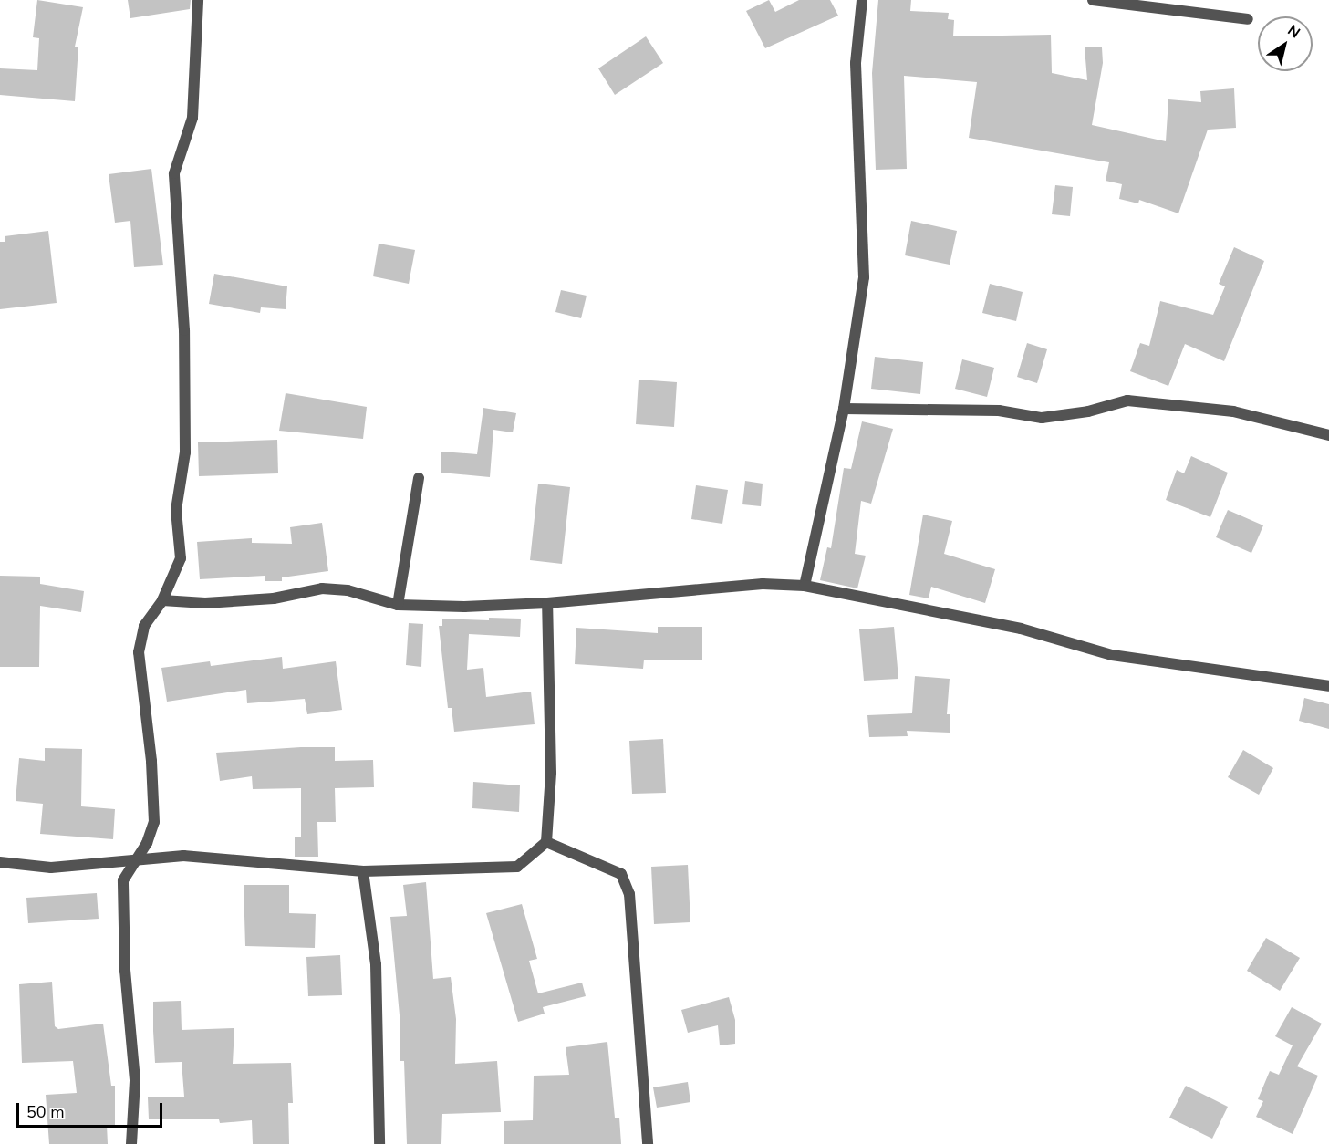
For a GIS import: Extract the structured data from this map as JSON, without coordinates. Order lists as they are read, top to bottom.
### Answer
{
  "scale_bar": "50 m",
  "north": "top right"
}
